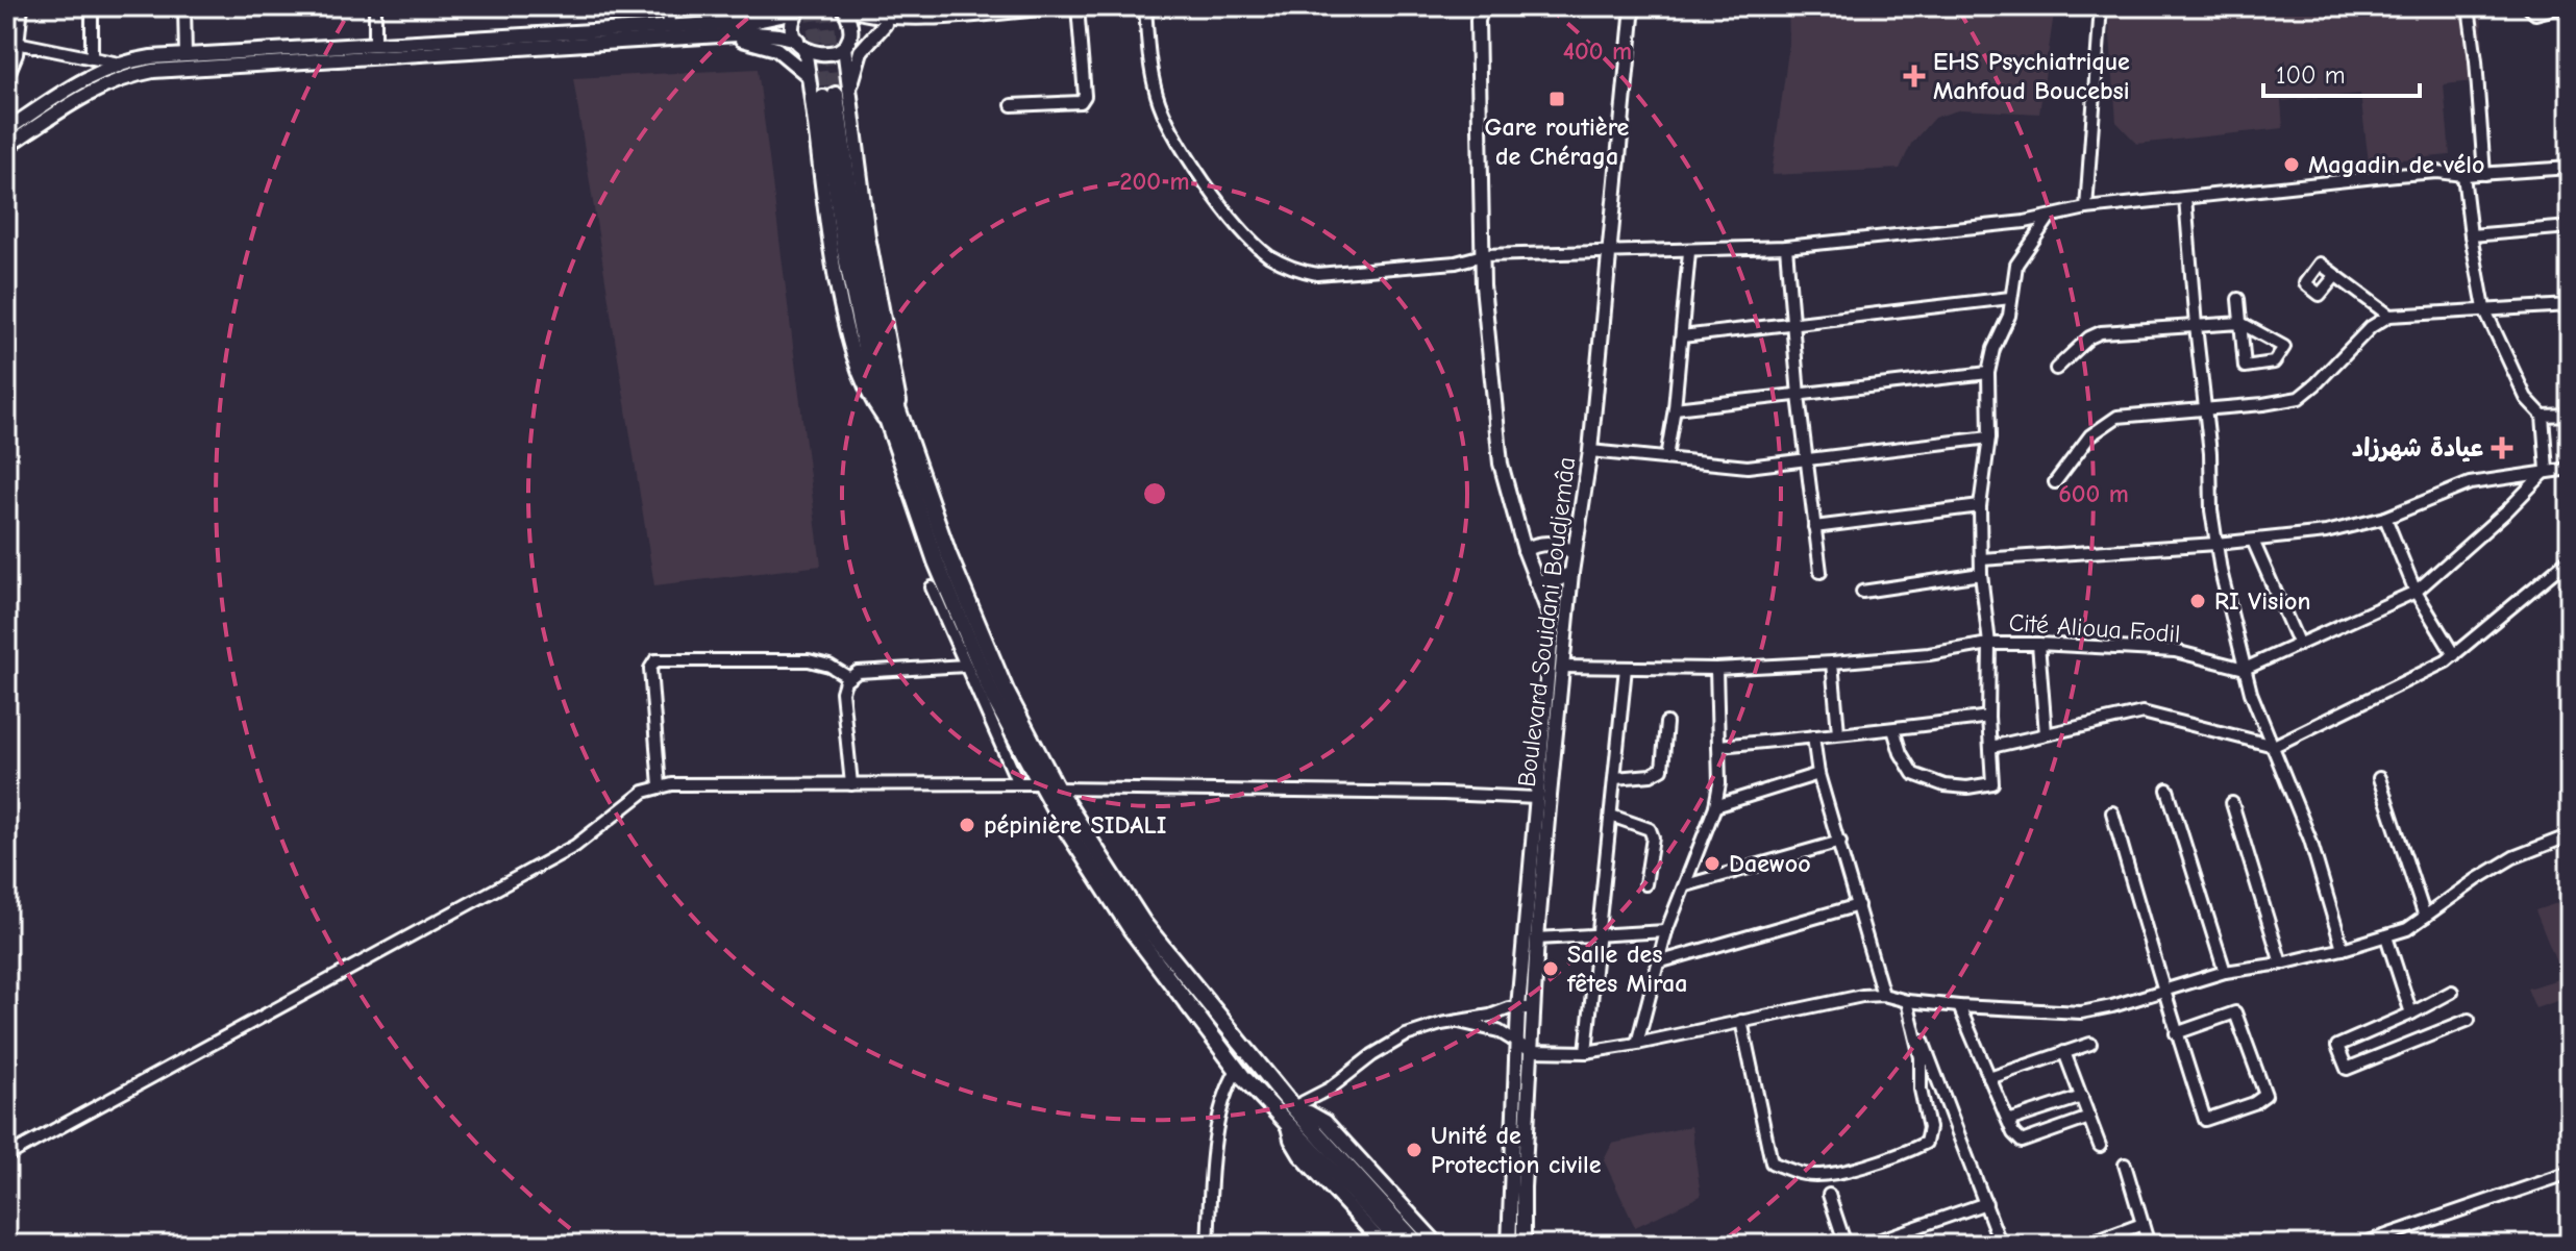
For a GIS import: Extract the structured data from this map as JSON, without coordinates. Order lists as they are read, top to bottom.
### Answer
{
  "streets": {
    "main road": ["Boulevard Souidani Boudjemâa"],
    "street": ["Cité Alioua Fodil"]
  },
  "crossings": [
    ["Boulevard Souidani Boudjemâa", "Cité Alioua Fodil"]
  ],
  "places": {
    "health": ["EHS Psychiatrique Mahfoud Boucebsi", "عيادة شهرزاد"],
    "transit": ["Gare routière de Chéraga"],
    "other": [
      "Magadin de vélo",
      "RI Vision",
      "pépinière SIDALI",
      "Daewoo",
      "Salle des fêtes Miraa",
      "Unité de Protection civile"
    ]
  },
  "scale_bar": "100 m",
  "rings": ["400 m", "200 m", "600 m"]
}
